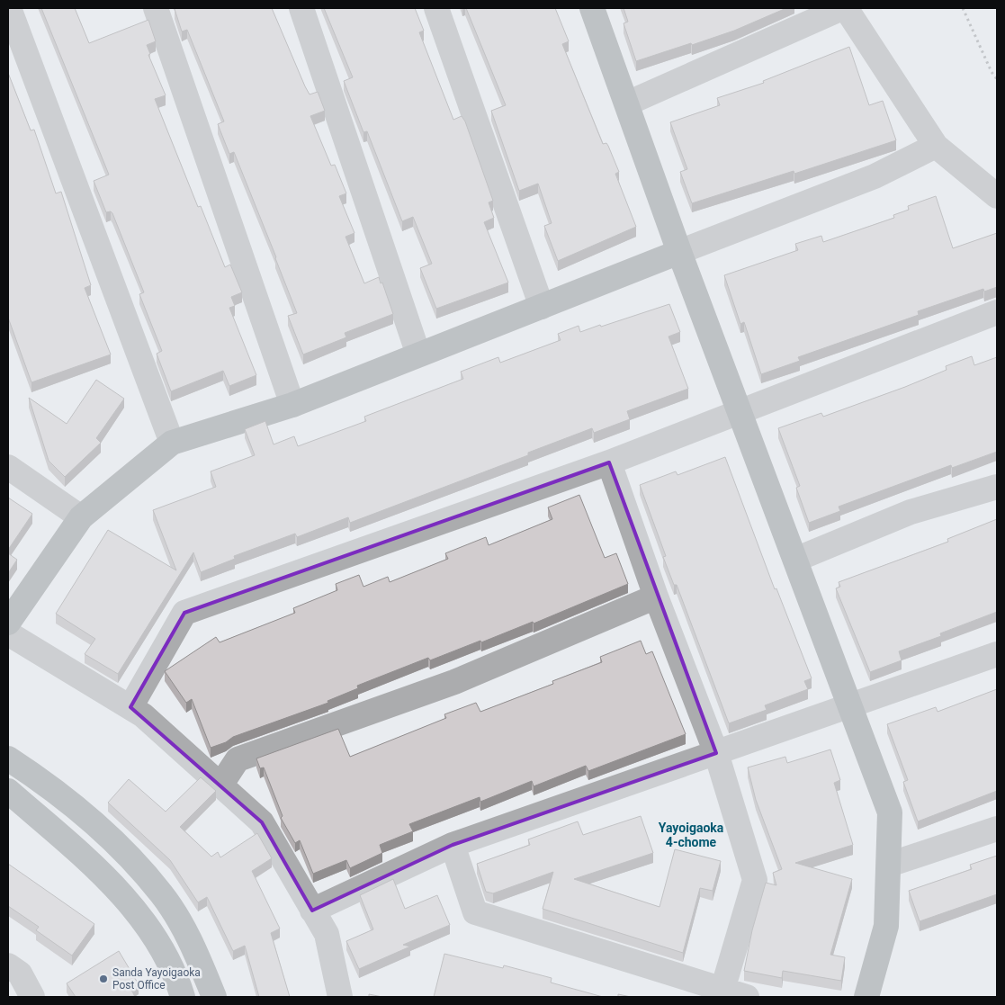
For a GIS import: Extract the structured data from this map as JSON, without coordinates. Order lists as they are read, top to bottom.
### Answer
{
  "districts": ["Yayoigaoka 4-chome"],
  "places": ["Sanda Yayoigaoka Post Office"]
}
